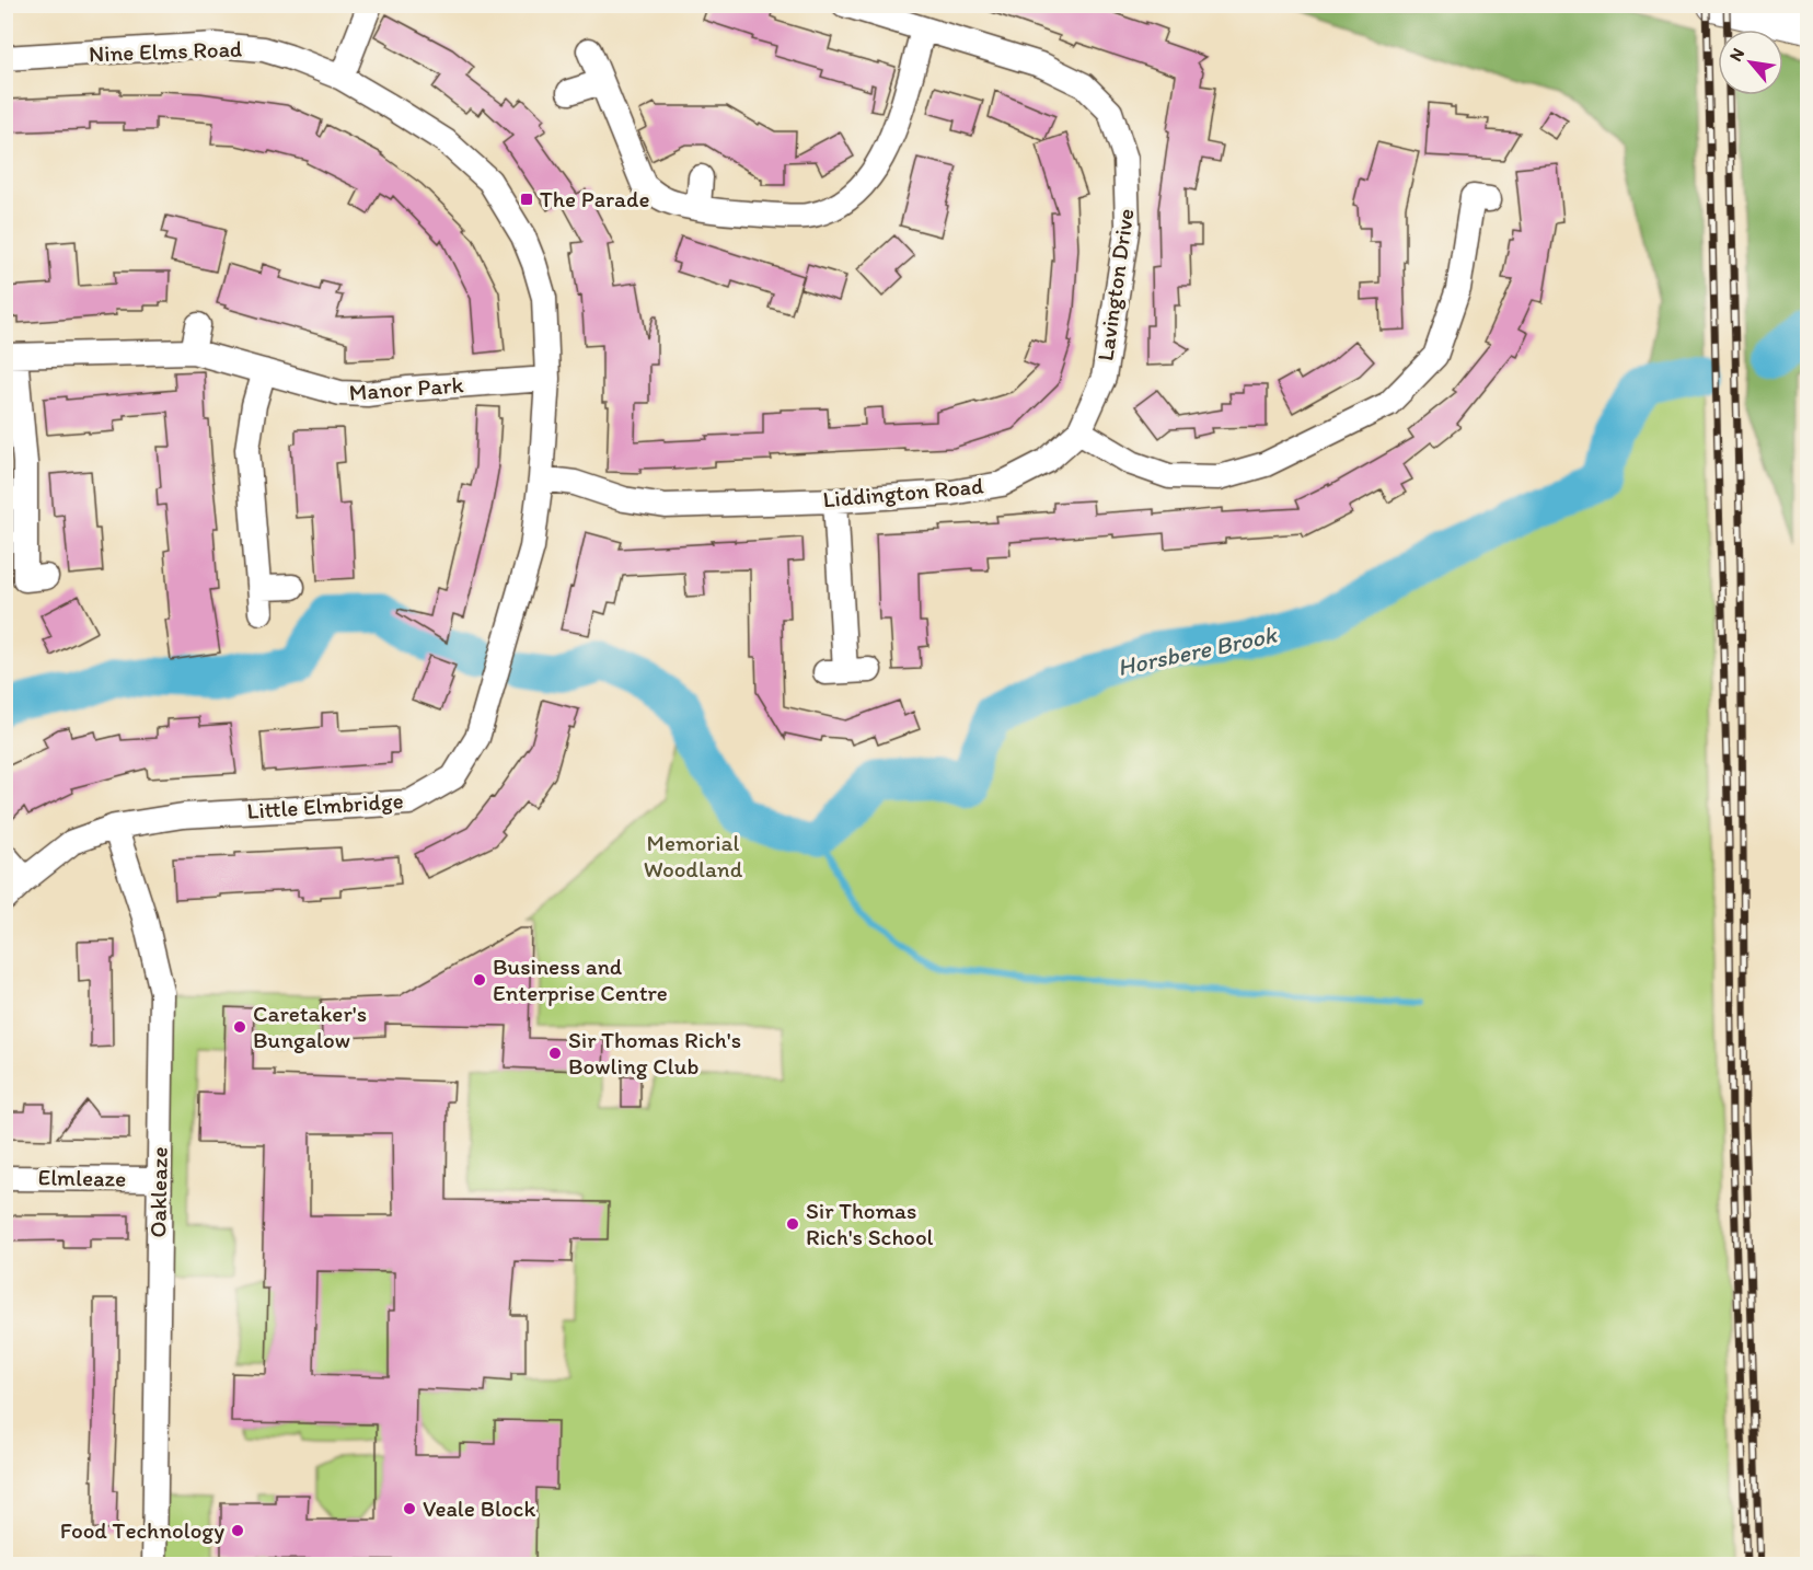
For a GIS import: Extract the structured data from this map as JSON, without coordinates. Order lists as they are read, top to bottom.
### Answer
{
  "streets": {
    "street": [
      "Nine Elms Road",
      "Lavington Drive",
      "Manor Park",
      "Liddington Road",
      "Little Elmbridge",
      "Elmleaze",
      "Oakleaze"
    ]
  },
  "crossings": [
    ["Nine Elms Road", "Manor Park"],
    ["Nine Elms Road", "Liddington Road"],
    ["Nine Elms Road", "Little Elmbridge"],
    ["Lavington Drive", "Liddington Road"],
    ["Liddington Road", "Little Elmbridge"],
    ["Little Elmbridge", "Oakleaze"],
    ["Elmleaze", "Oakleaze"]
  ],
  "water": ["Horsbere Brook"],
  "parks": ["Memorial Woodland"],
  "places": {
    "transit": ["The Parade"],
    "other": [
      "Business and Enterprise Centre",
      "Caretaker's Bungalow",
      "Sir Thomas Rich's Bowling Club",
      "Sir Thomas Rich's School",
      "Veale Block",
      "Food Technology"
    ]
  },
  "north": "top left"
}
